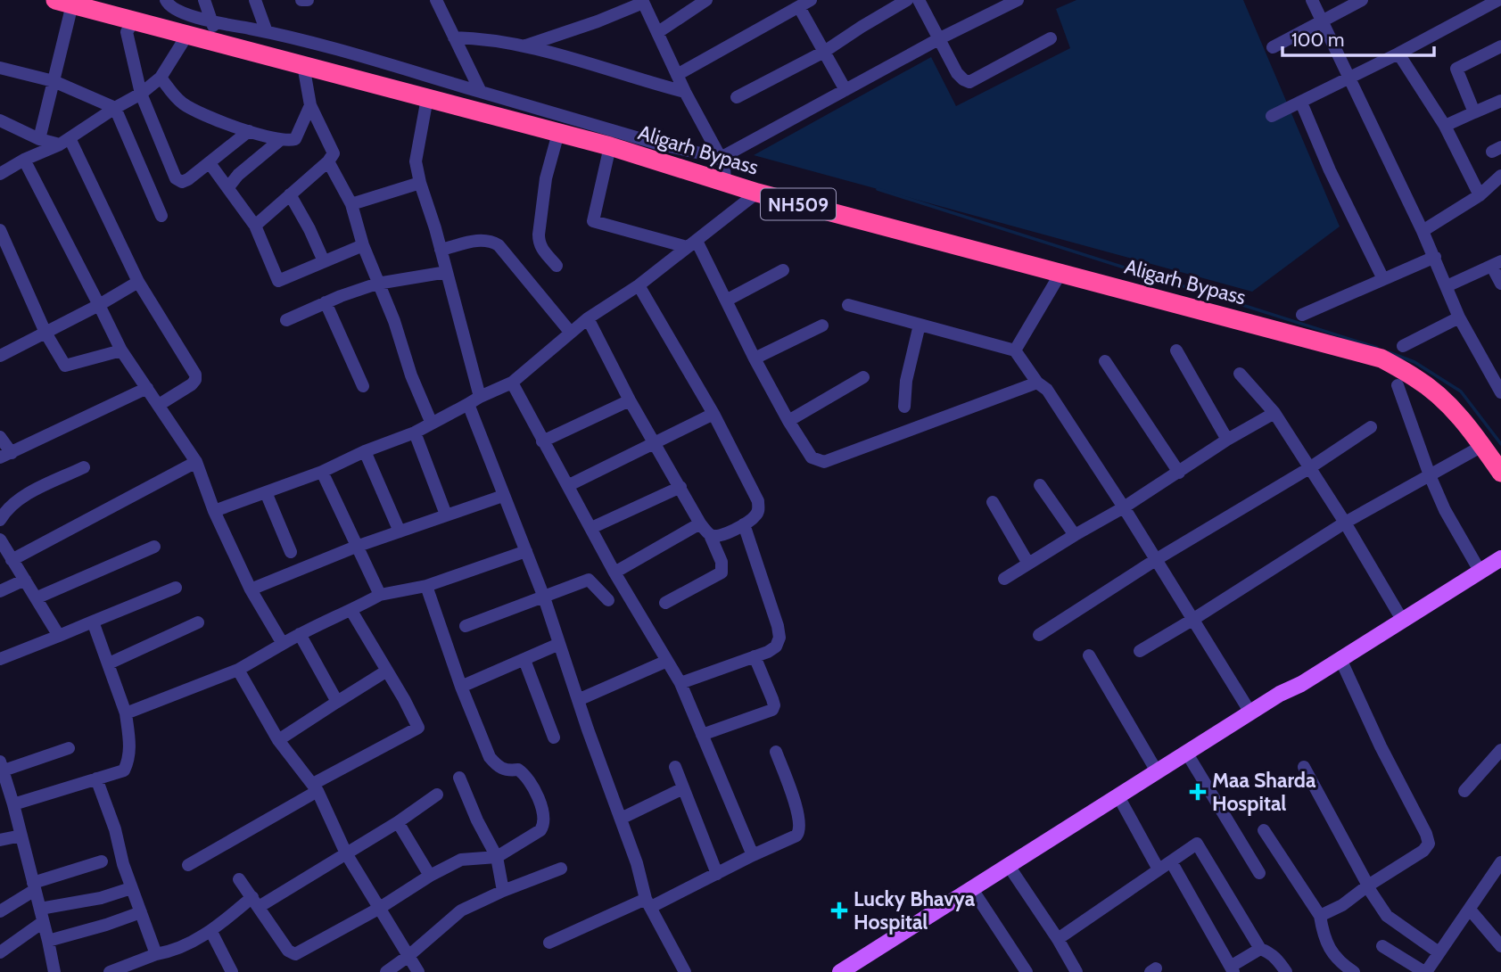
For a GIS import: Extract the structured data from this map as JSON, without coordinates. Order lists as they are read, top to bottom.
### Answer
{
  "streets": {
    "highway": ["Aligarh Bypass", "NH509"]
  },
  "places": {
    "health": ["Maa Sharda Hospital", "Lucky Bhavya Hospital"]
  },
  "scale_bar": "100 m"
}
